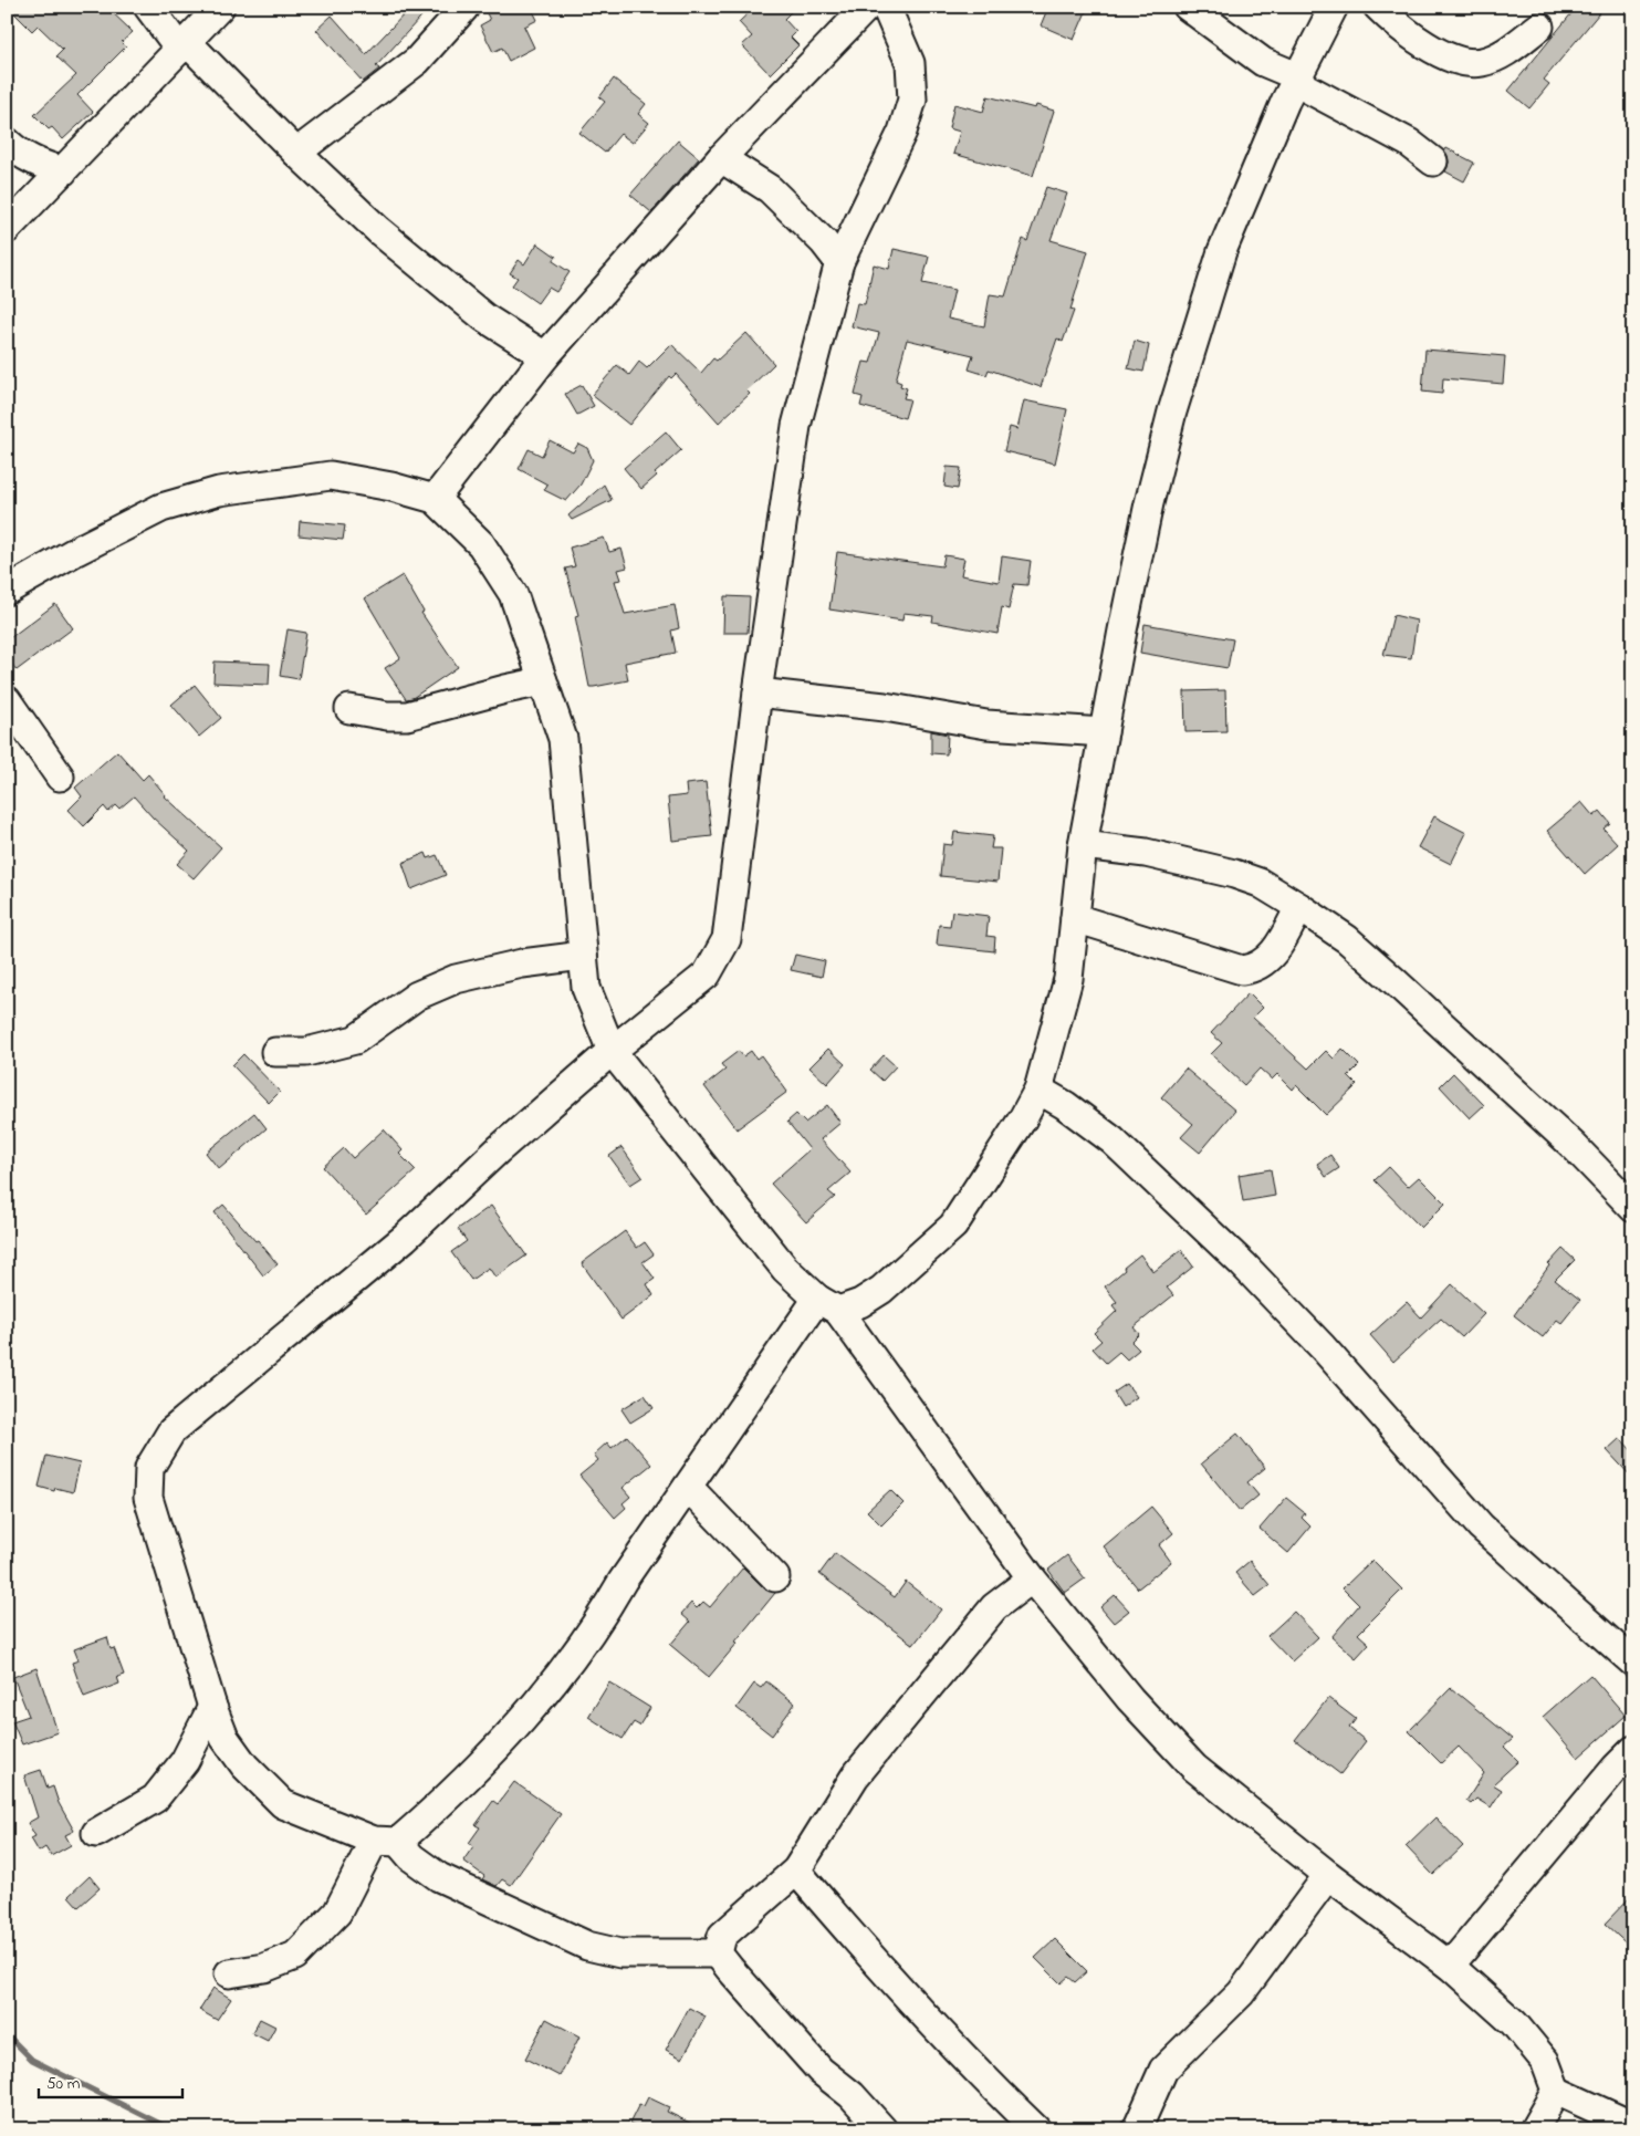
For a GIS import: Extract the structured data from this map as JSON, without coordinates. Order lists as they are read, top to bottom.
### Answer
{
  "scale_bar": "50 m"
}
